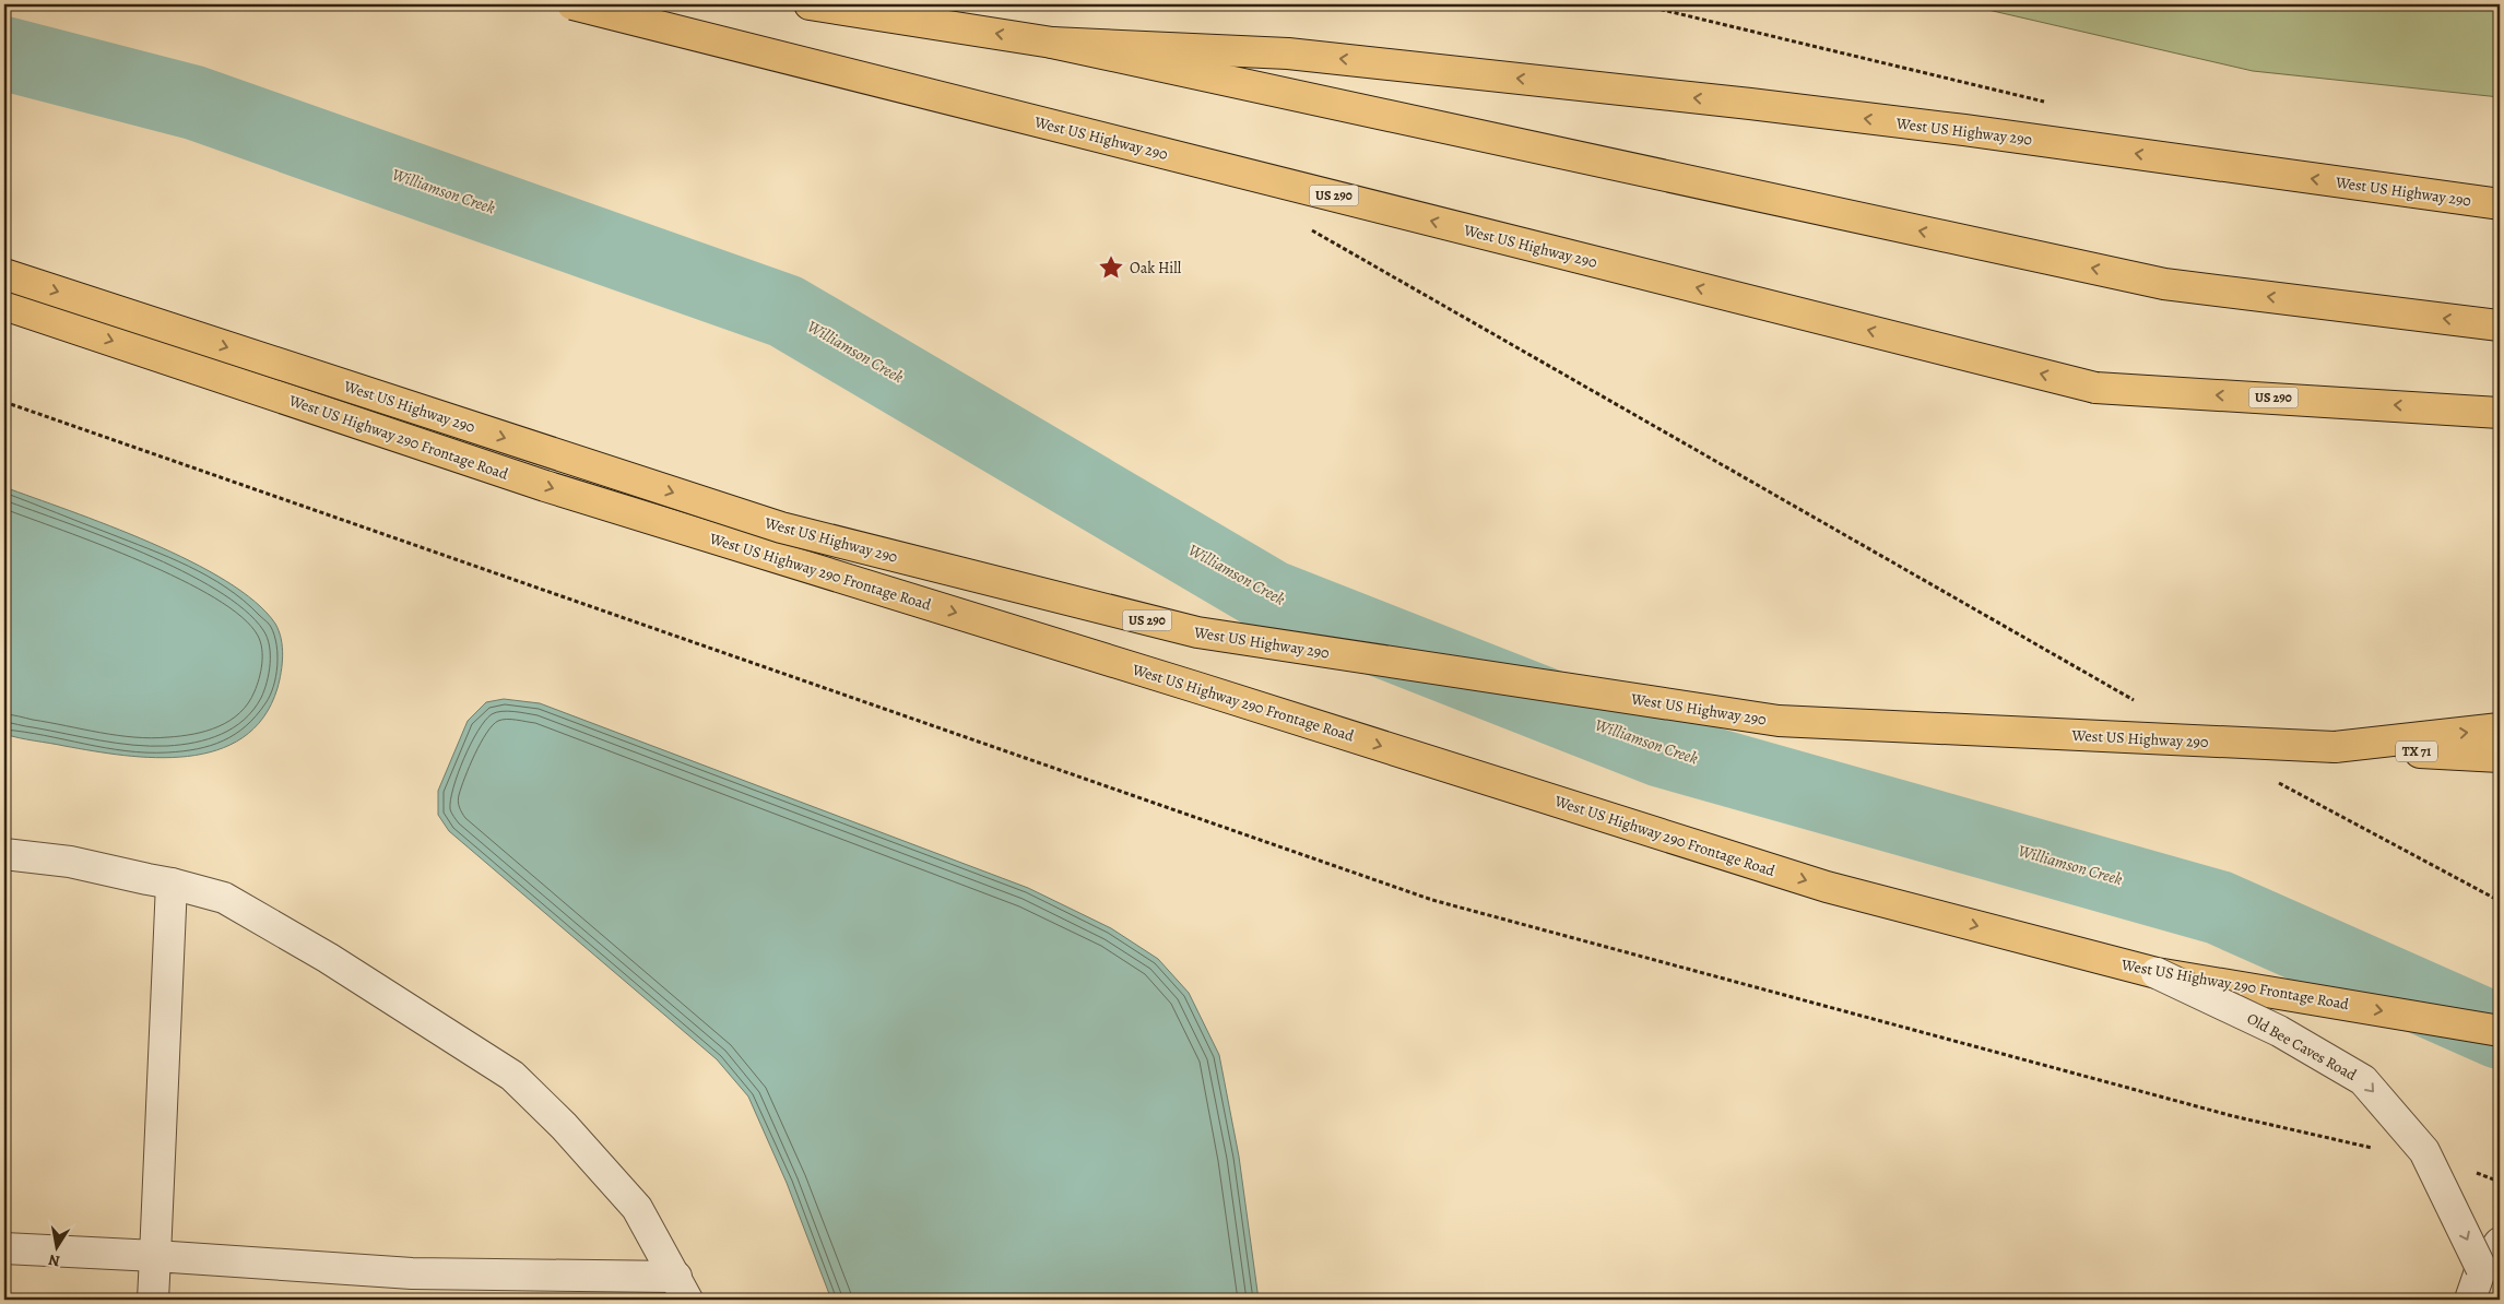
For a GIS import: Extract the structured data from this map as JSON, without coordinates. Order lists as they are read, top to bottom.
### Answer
{
  "streets": {
    "main road": [
      "West US Highway 290",
      "US 290",
      "West US Highway 290 Frontage Road",
      "TX 71"
    ],
    "street": ["Old Bee Caves Road"]
  },
  "crossings": [
    ["West US Highway 290", "TX 71"],
    ["West US Highway 290 Frontage Road", "Old Bee Caves Road"]
  ],
  "one_way": ["West US Highway 290 Frontage Road", "Old Bee Caves Road"],
  "water": ["Williamson Creek"],
  "places": {
    "place": ["Oak Hill"]
  },
  "north": "bottom"
}
